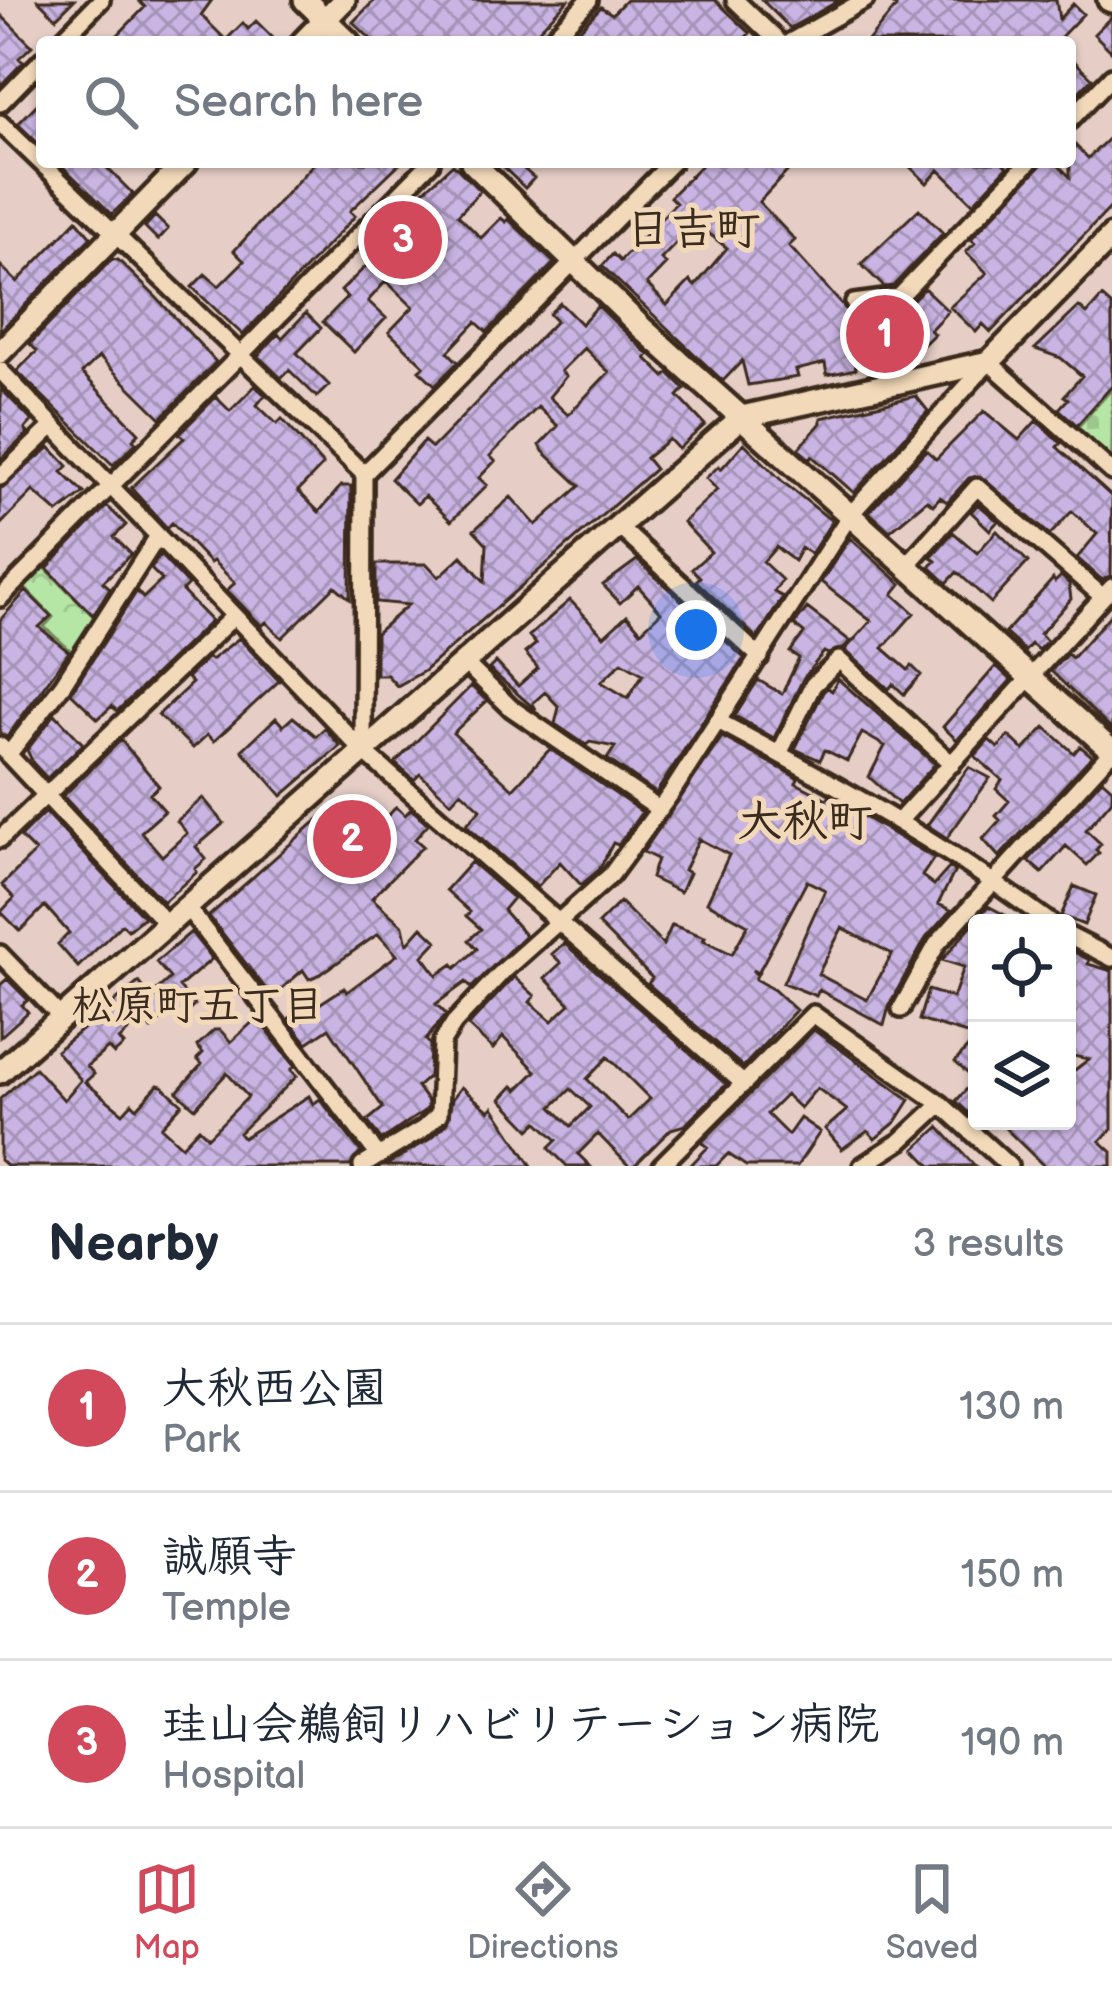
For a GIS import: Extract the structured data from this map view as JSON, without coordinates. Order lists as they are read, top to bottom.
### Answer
{
  "districts": ["日吉町", "大秋町", "松原町五丁目"],
  "page": {
    "search": "Search here",
    "pins": ["3", "1", "2"],
    "heading": ["Nearby", "3 results"],
    "list": [
      {
        "mark": "1",
        "name": "大秋西公園",
        "note": "Park",
        "value": "130 m"
      },
      {
        "mark": "2",
        "name": "誠願寺",
        "note": "Temple",
        "value": "150 m"
      },
      {
        "mark": "3",
        "name": "珪山会鵜飼リハビリテーション病院",
        "note": "Hospital",
        "value": "190 m"
      }
    ],
    "nav": ["Map", "Directions", "Saved"]
  }
}
